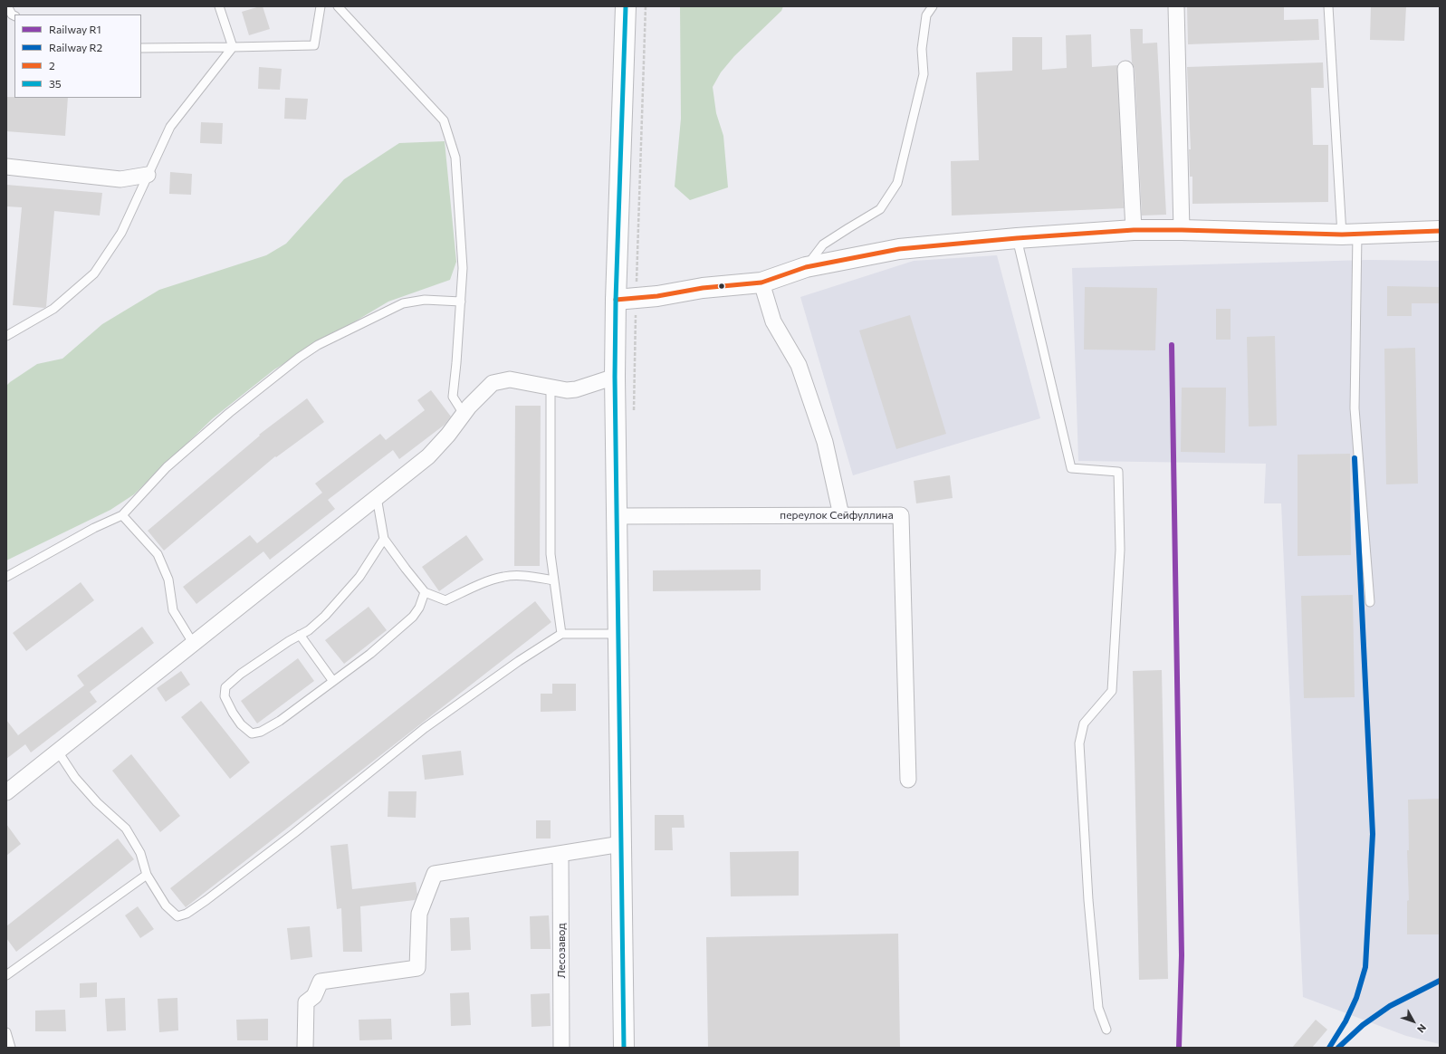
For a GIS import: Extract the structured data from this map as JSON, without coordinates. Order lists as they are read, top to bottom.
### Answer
{
  "streets": {
    "street": ["переулок Сейфуллина", "Лесозавод"]
  },
  "lines": [
    "transit line 35",
    "transit line 2",
    "rail line R1",
    "rail line R2"
  ],
  "legend": [
    "Railway R1",
    "Railway R2",
    "2",
    "35"
  ],
  "north": "bottom right"
}
